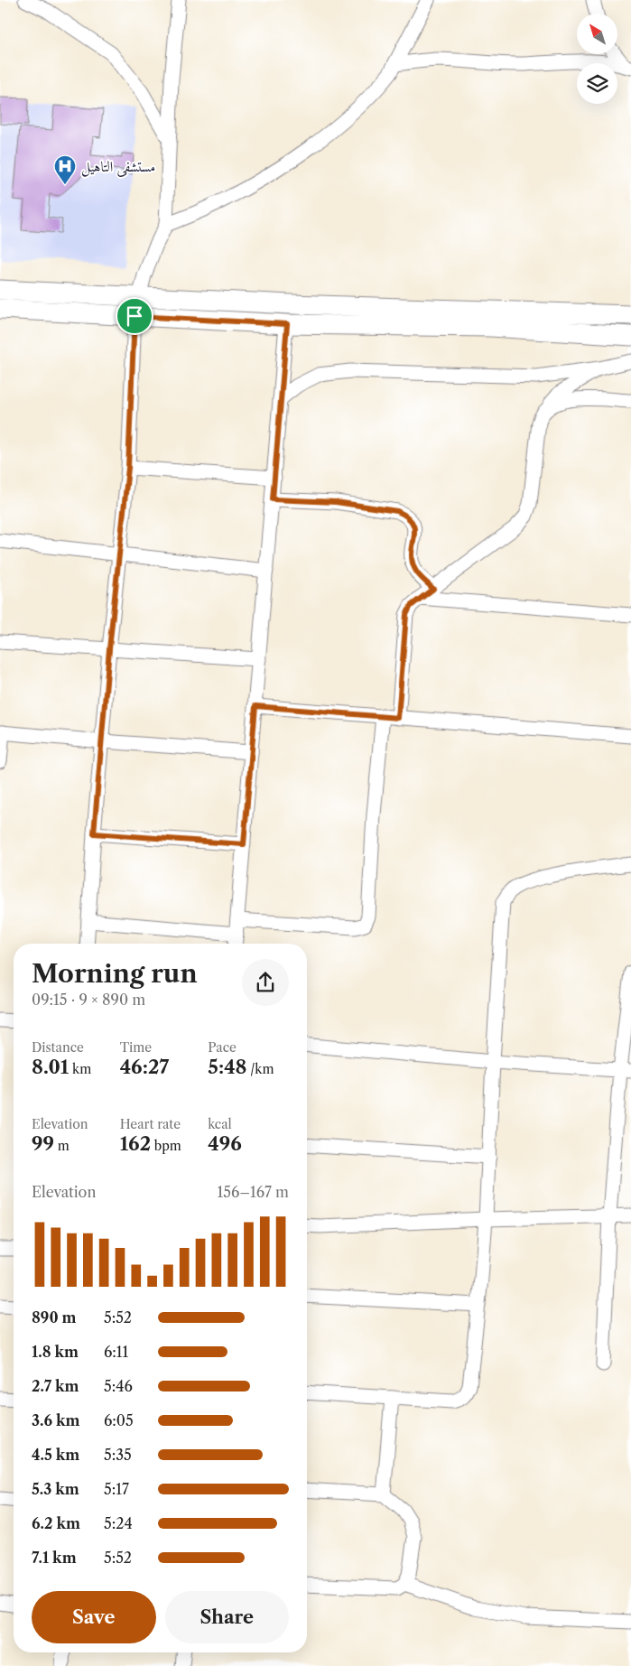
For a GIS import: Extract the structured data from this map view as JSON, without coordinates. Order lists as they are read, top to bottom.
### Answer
{
  "places": {
    "hospital": ["مستشفى التاهيل"]
  },
  "north": "top left",
  "page": {
    "heading": ["Morning run", "09:15 · 9 × 890 m"],
    "stats": [
      ["Distance", "8.01 km"],
      ["Time", "46:27"],
      ["Pace", "5:48 /km"],
      ["Elevation", "99 m"],
      ["Heart rate", "162 bpm"],
      ["kcal", "496"]
    ],
    "chart": ["Elevation", "156–167 m"],
    "list": [
      {
        "name": "890 m",
        "note": "5:52"
      },
      {
        "name": "1.8 km",
        "note": "6:11"
      },
      {
        "name": "2.7 km",
        "note": "5:46"
      },
      {
        "name": "3.6 km",
        "note": "6:05"
      },
      {
        "name": "4.5 km",
        "note": "5:35"
      },
      {
        "name": "5.3 km",
        "note": "5:17"
      },
      {
        "name": "6.2 km",
        "note": "5:24"
      },
      {
        "name": "7.1 km",
        "note": "5:52"
      }
    ],
    "buttons": ["Save", "Share"]
  }
}
